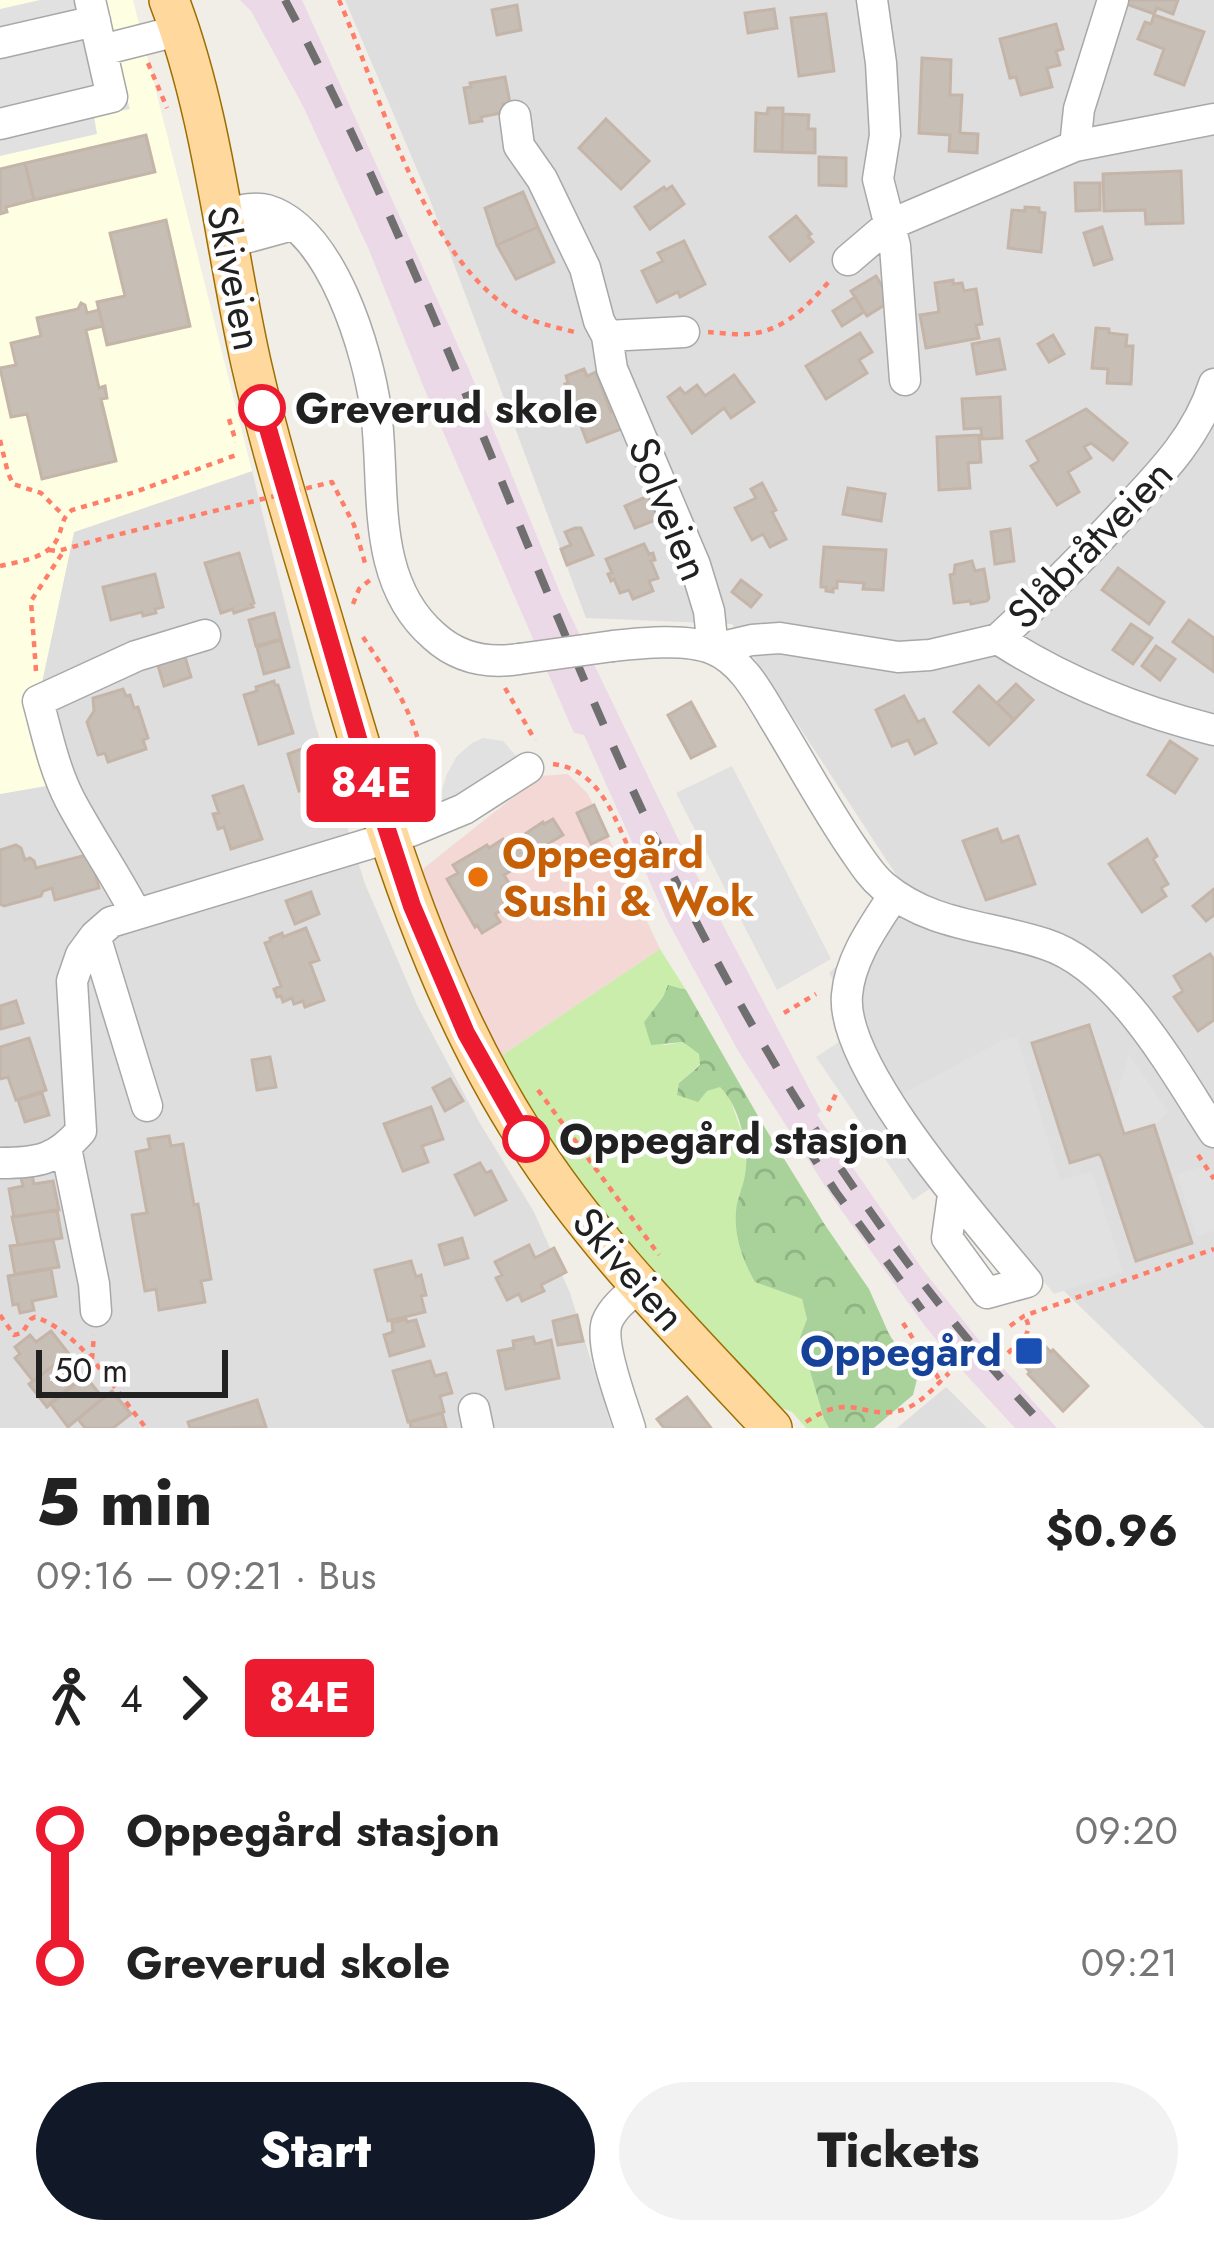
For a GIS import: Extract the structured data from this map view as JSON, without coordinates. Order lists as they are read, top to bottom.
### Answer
{
  "streets": {
    "main road": ["Skiveien"],
    "street": ["Solveien", "Slåbråtveien"]
  },
  "places": {
    "other": ["Greverud skole", "Oppegård Sushi & Wok", "Oppegård stasjon"],
    "transit": ["Oppegård"]
  },
  "lines": ["bus line 84E"],
  "scale_bar": "50 m",
  "page": {
    "on_map": "84E",
    "scale": "50 m",
    "heading": ["5 min", "09:16 – 09:21 · Bus", "$0.96"],
    "legs": ["4", "84E"],
    "list": [
      {
        "name": "Oppegård stasjon",
        "value": "09:20"
      },
      {
        "name": "Greverud skole",
        "value": "09:21"
      }
    ],
    "buttons": ["Start", "Tickets"]
  }
}
